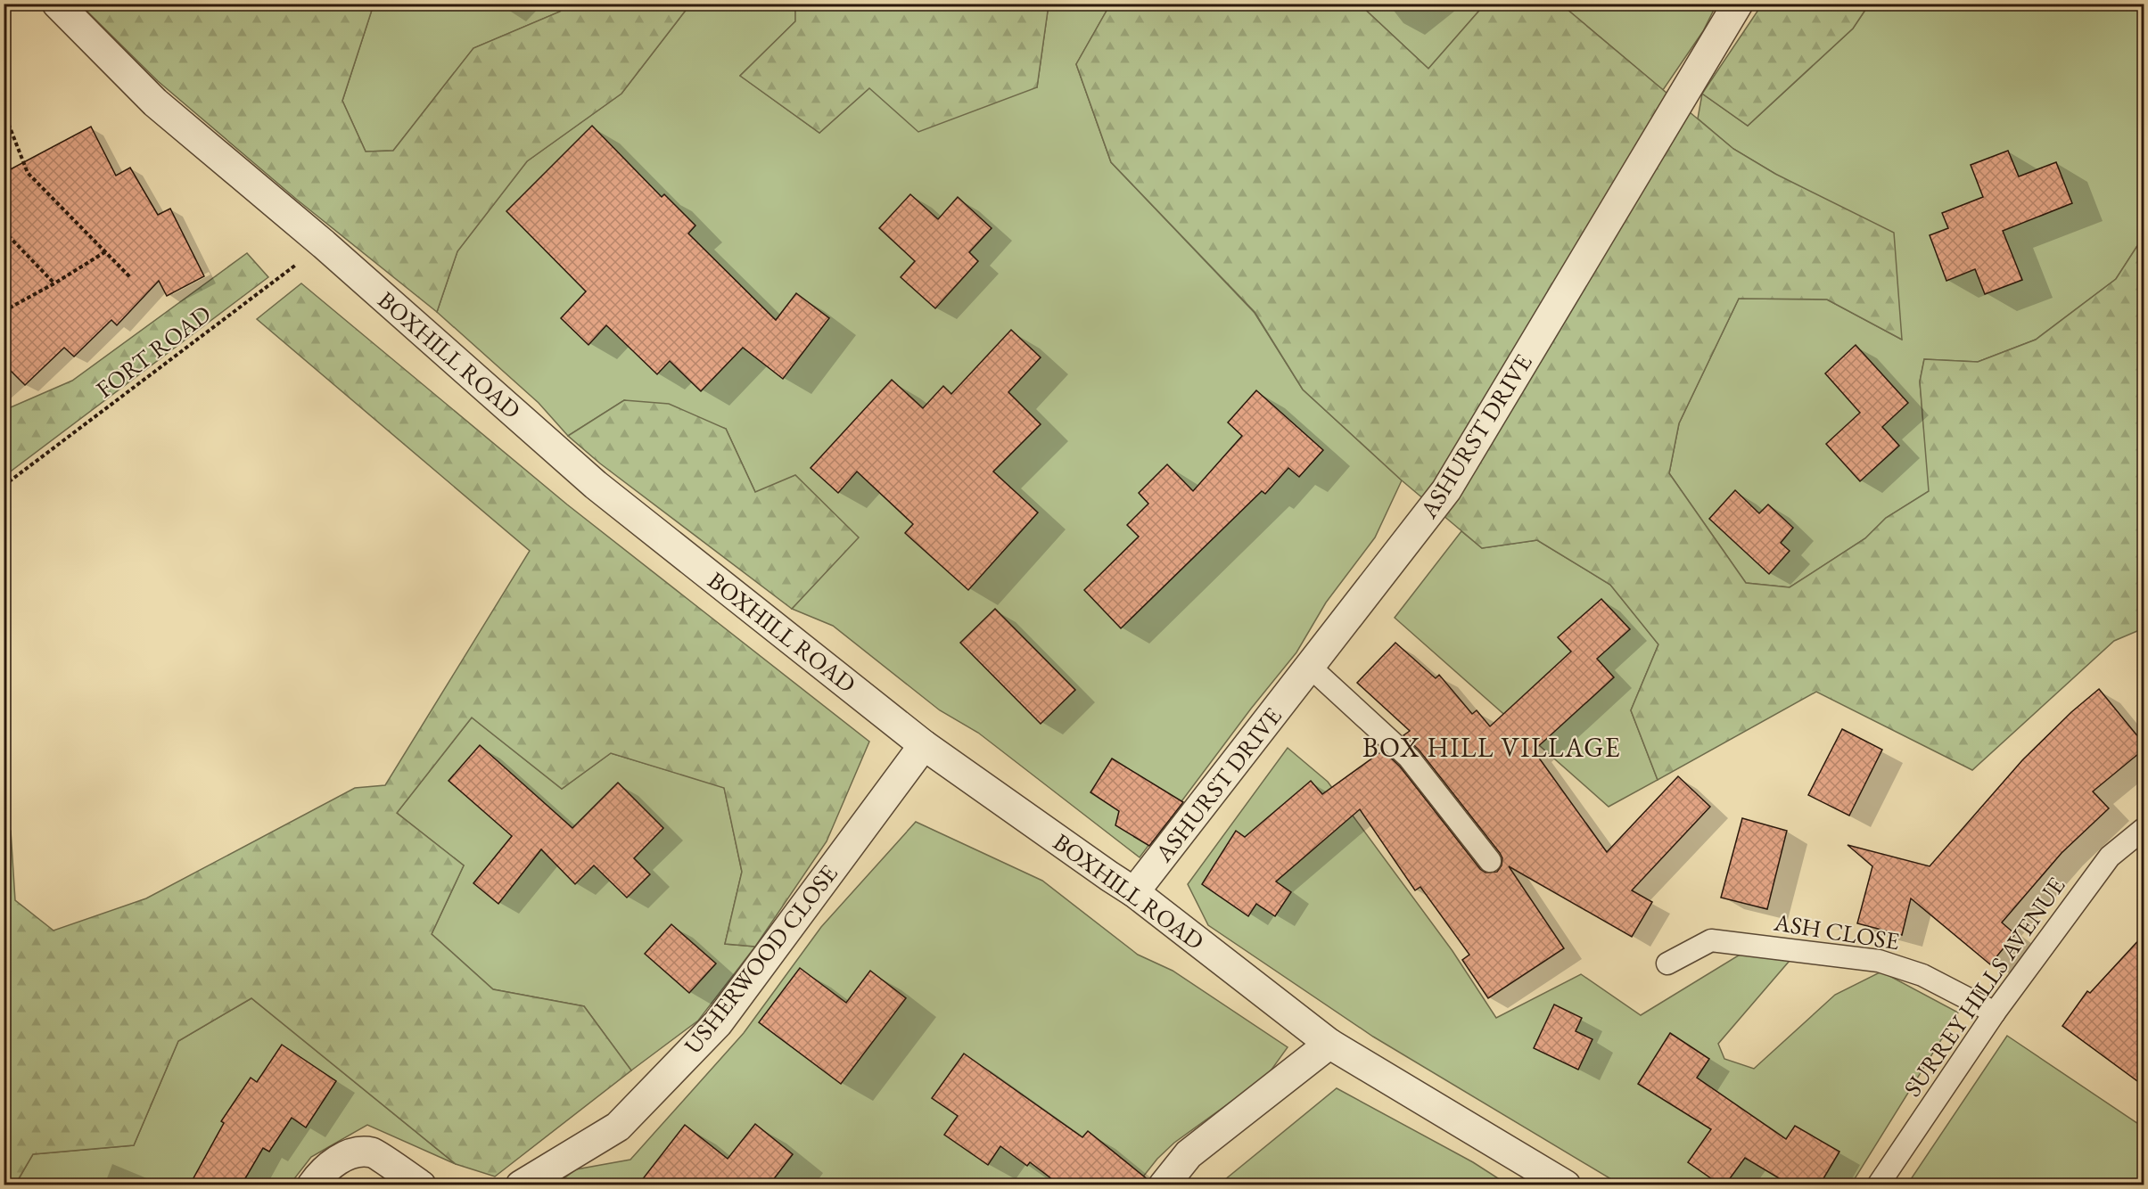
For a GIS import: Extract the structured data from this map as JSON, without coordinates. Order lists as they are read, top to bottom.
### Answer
{
  "streets": {
    "street": ["BOXHILL ROAD", "ASHURST DRIVE", "USHERWOOD CLOSE"],
    "lane": ["ASH CLOSE", "SURREY HILLS AVENUE"],
    "path": ["FORT ROAD"]
  },
  "crossings": [
    ["FORT ROAD", "BOXHILL ROAD"],
    ["BOXHILL ROAD", "ASHURST DRIVE"],
    ["BOXHILL ROAD", "USHERWOOD CLOSE"],
    ["ASH CLOSE", "SURREY HILLS AVENUE"]
  ],
  "districts": ["BOX HILL VILLAGE"]
}
